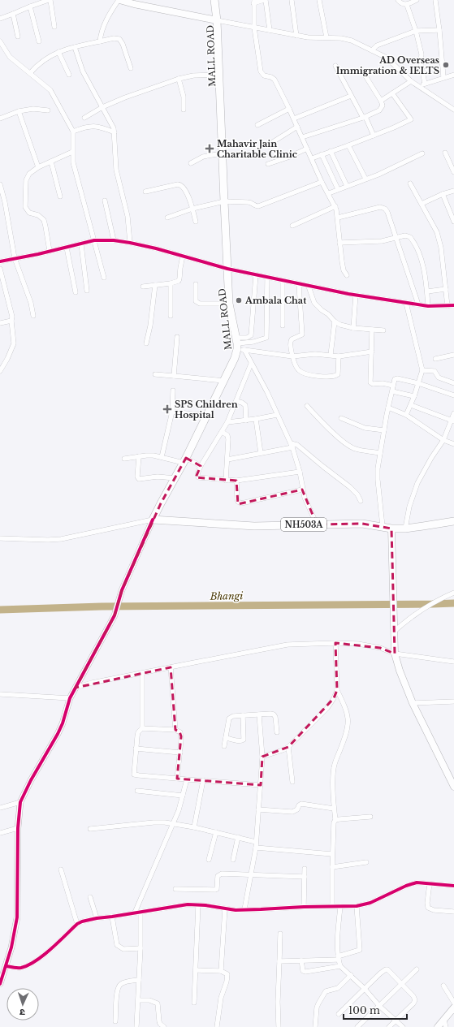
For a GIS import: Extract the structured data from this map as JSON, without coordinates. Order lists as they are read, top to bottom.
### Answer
{
  "streets": {
    "highway": ["MALL ROAD", "NH503A"]
  },
  "crossings": [
    ["MALL ROAD", "NH503A"]
  ],
  "water": ["Bhangi"],
  "places": {
    "other": ["AD Overseas Immigration & IELTS", "Ambala Chat"],
    "health": ["Mahavir Jain Charitable Clinic", "SPS Children Hospital"]
  },
  "scale_bar": "100 m",
  "north": "bottom"
}
